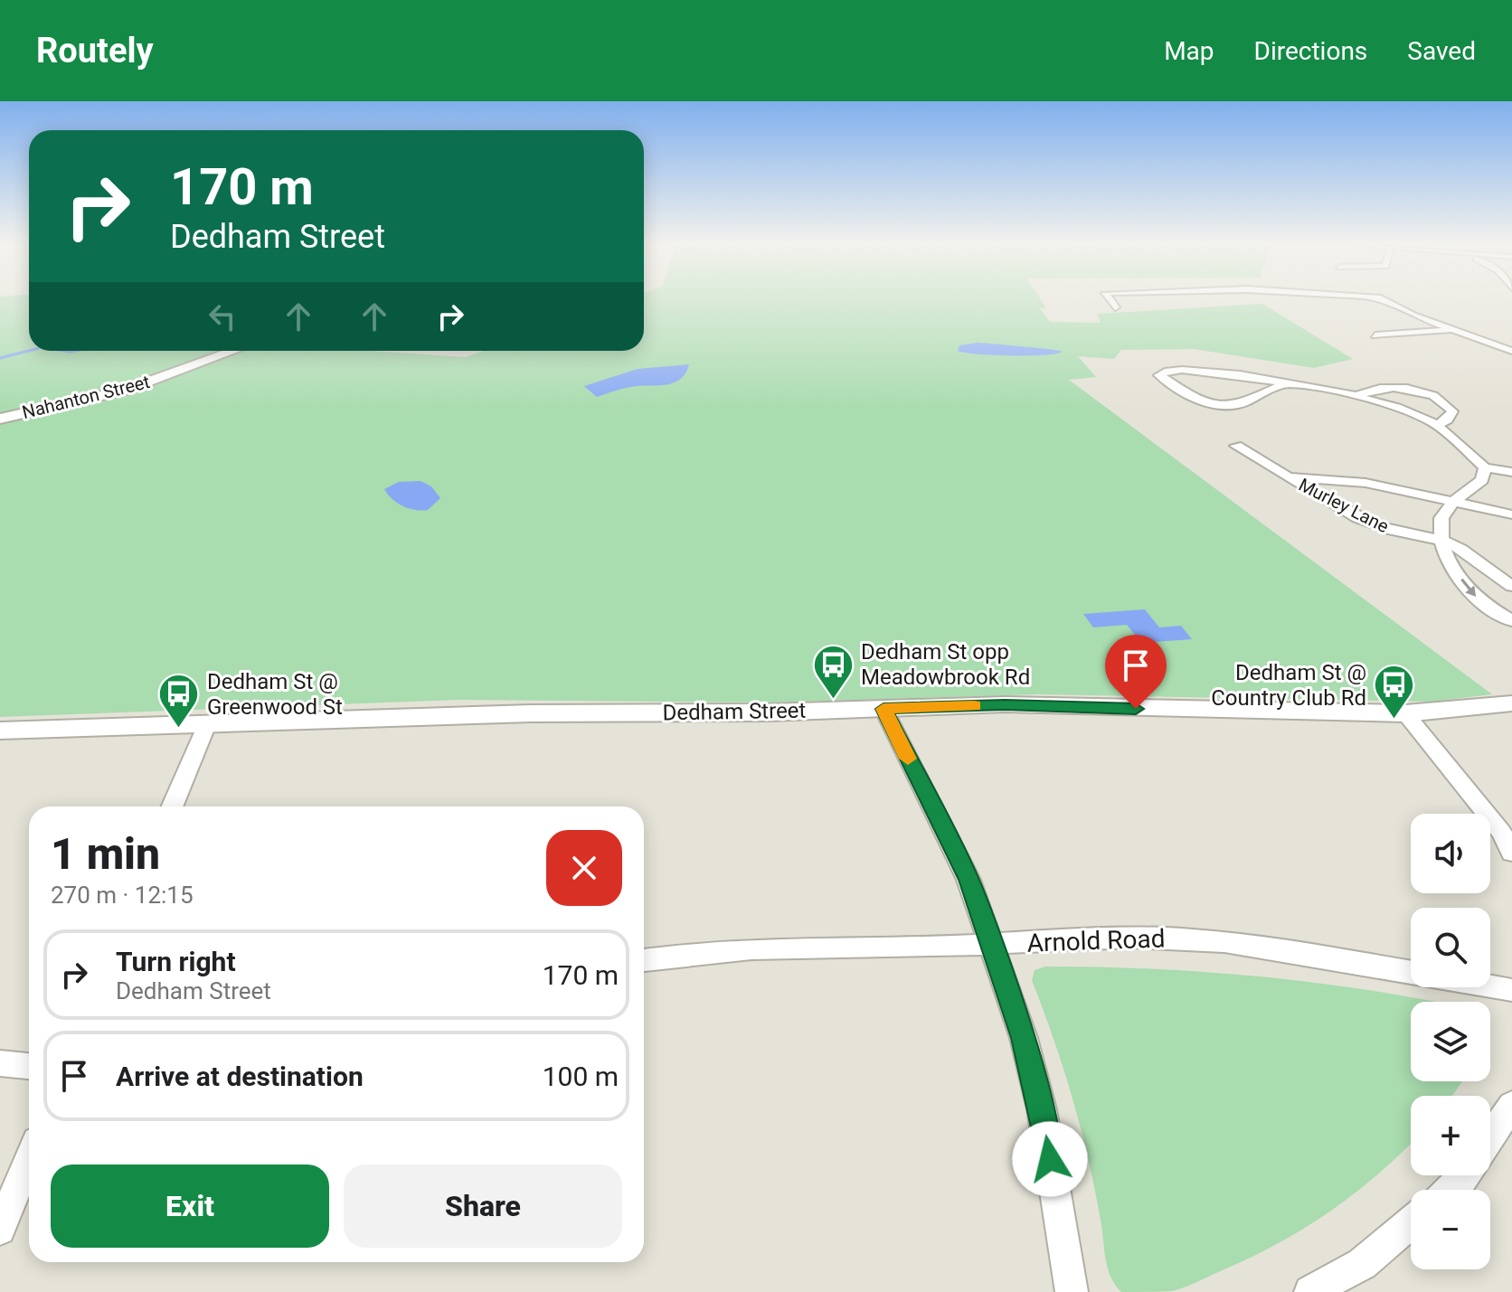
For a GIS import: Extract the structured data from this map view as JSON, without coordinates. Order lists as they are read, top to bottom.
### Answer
{
  "streets": {
    "main road": ["Nahanton Street", "Dedham Street"],
    "street": ["Murley Lane", "Arnold Road"]
  },
  "places": {
    "bus stop": ["Dedham St opp Meadowbrook Rd", "Dedham St @ Country Club Rd", "Dedham St @ Greenwood St"]
  },
  "page": {
    "header": "Routely",
    "nav": ["Map", "Directions", "Saved"],
    "turn": ["170 m", "Dedham Street"],
    "heading": ["1 min", "270 m · 12:15"],
    "map_buttons": ["+", "−"],
    "list": [
      {
        "name": "Turn right",
        "note": "Dedham Street",
        "value": "170 m"
      },
      {
        "name": "Arrive at destination",
        "value": "100 m"
      }
    ],
    "buttons": ["Exit", "Share"]
  }
}
